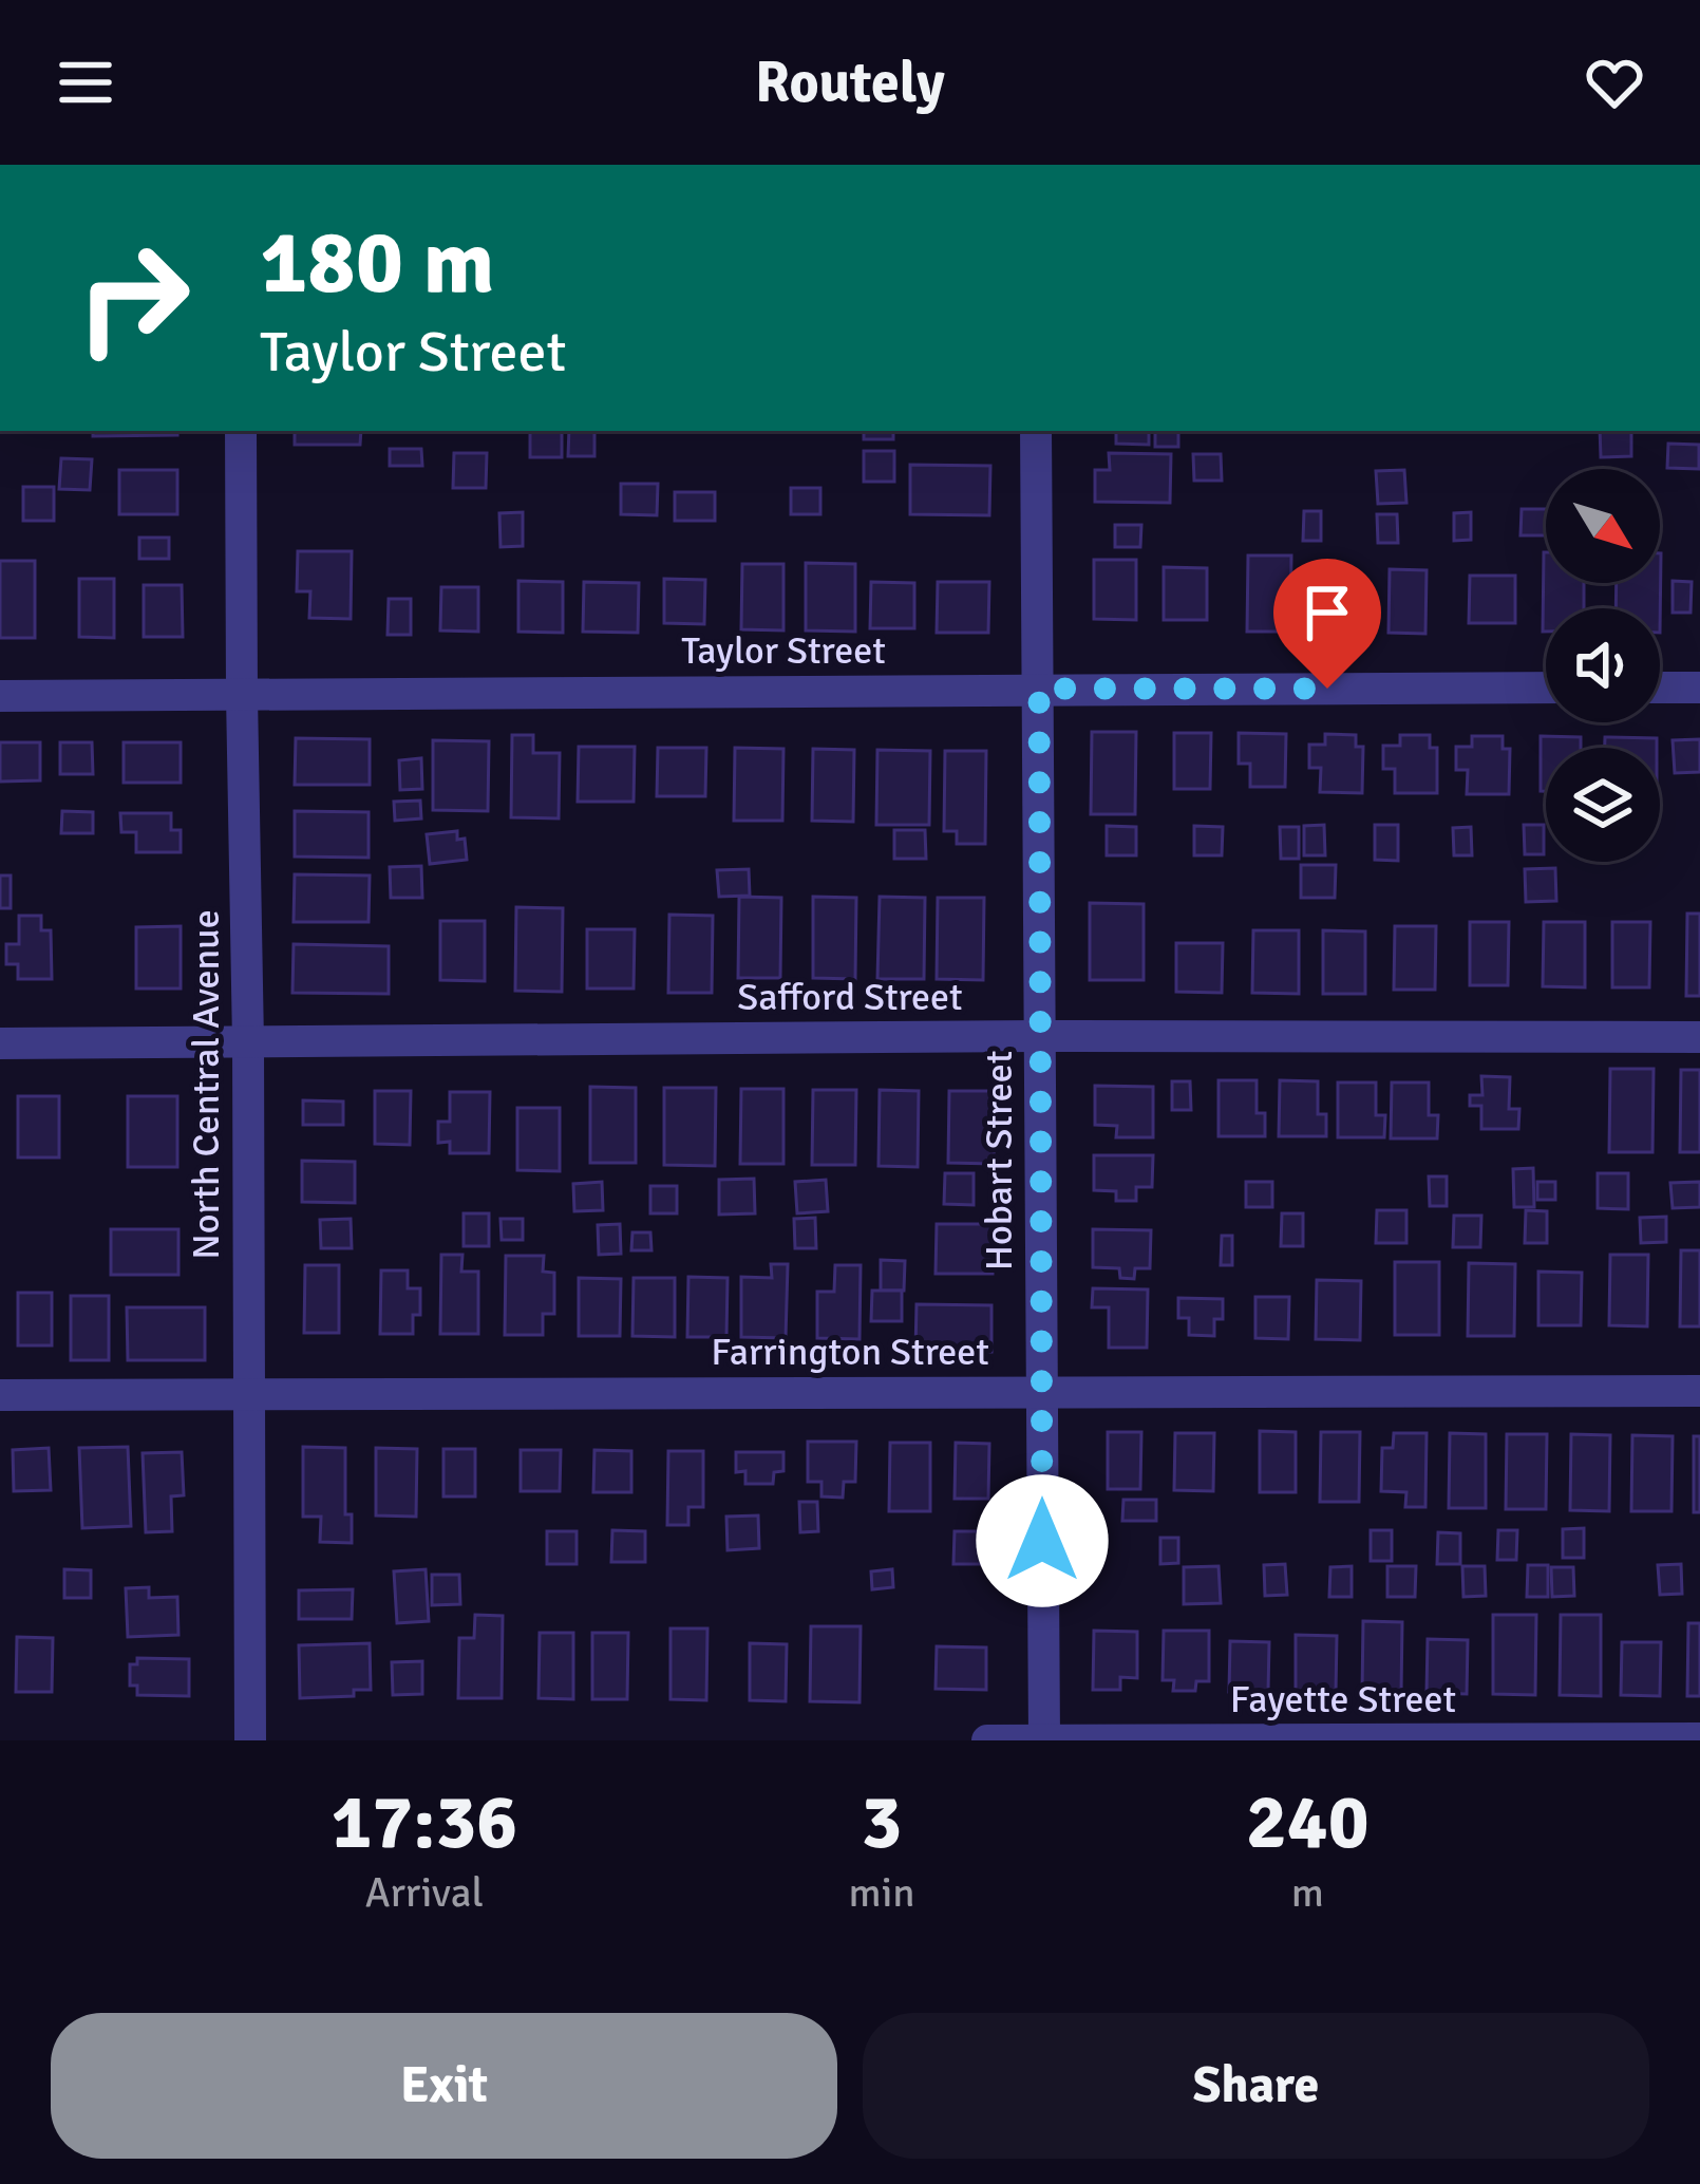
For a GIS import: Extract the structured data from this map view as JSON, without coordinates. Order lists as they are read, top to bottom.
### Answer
{
  "streets": {
    "street": [
      "Taylor Street",
      "Safford Street",
      "North Central Avenue",
      "Hobart Street",
      "Farrington Street",
      "Fayette Street"
    ]
  },
  "crossings": [
    ["Taylor Street", "North Central Avenue"],
    ["Taylor Street", "Hobart Street"],
    ["Safford Street", "North Central Avenue"],
    ["Safford Street", "Hobart Street"],
    ["North Central Avenue", "Farrington Street"],
    ["Hobart Street", "Farrington Street"],
    ["Hobart Street", "Fayette Street"]
  ],
  "north": "bottom right",
  "page": {
    "header": "Routely",
    "turn": ["180 m", "Taylor Street"],
    "eta": [
      "17:36",
      "Arrival",
      "3",
      "min",
      "240",
      "m"
    ],
    "buttons": ["Exit", "Share"]
  }
}
